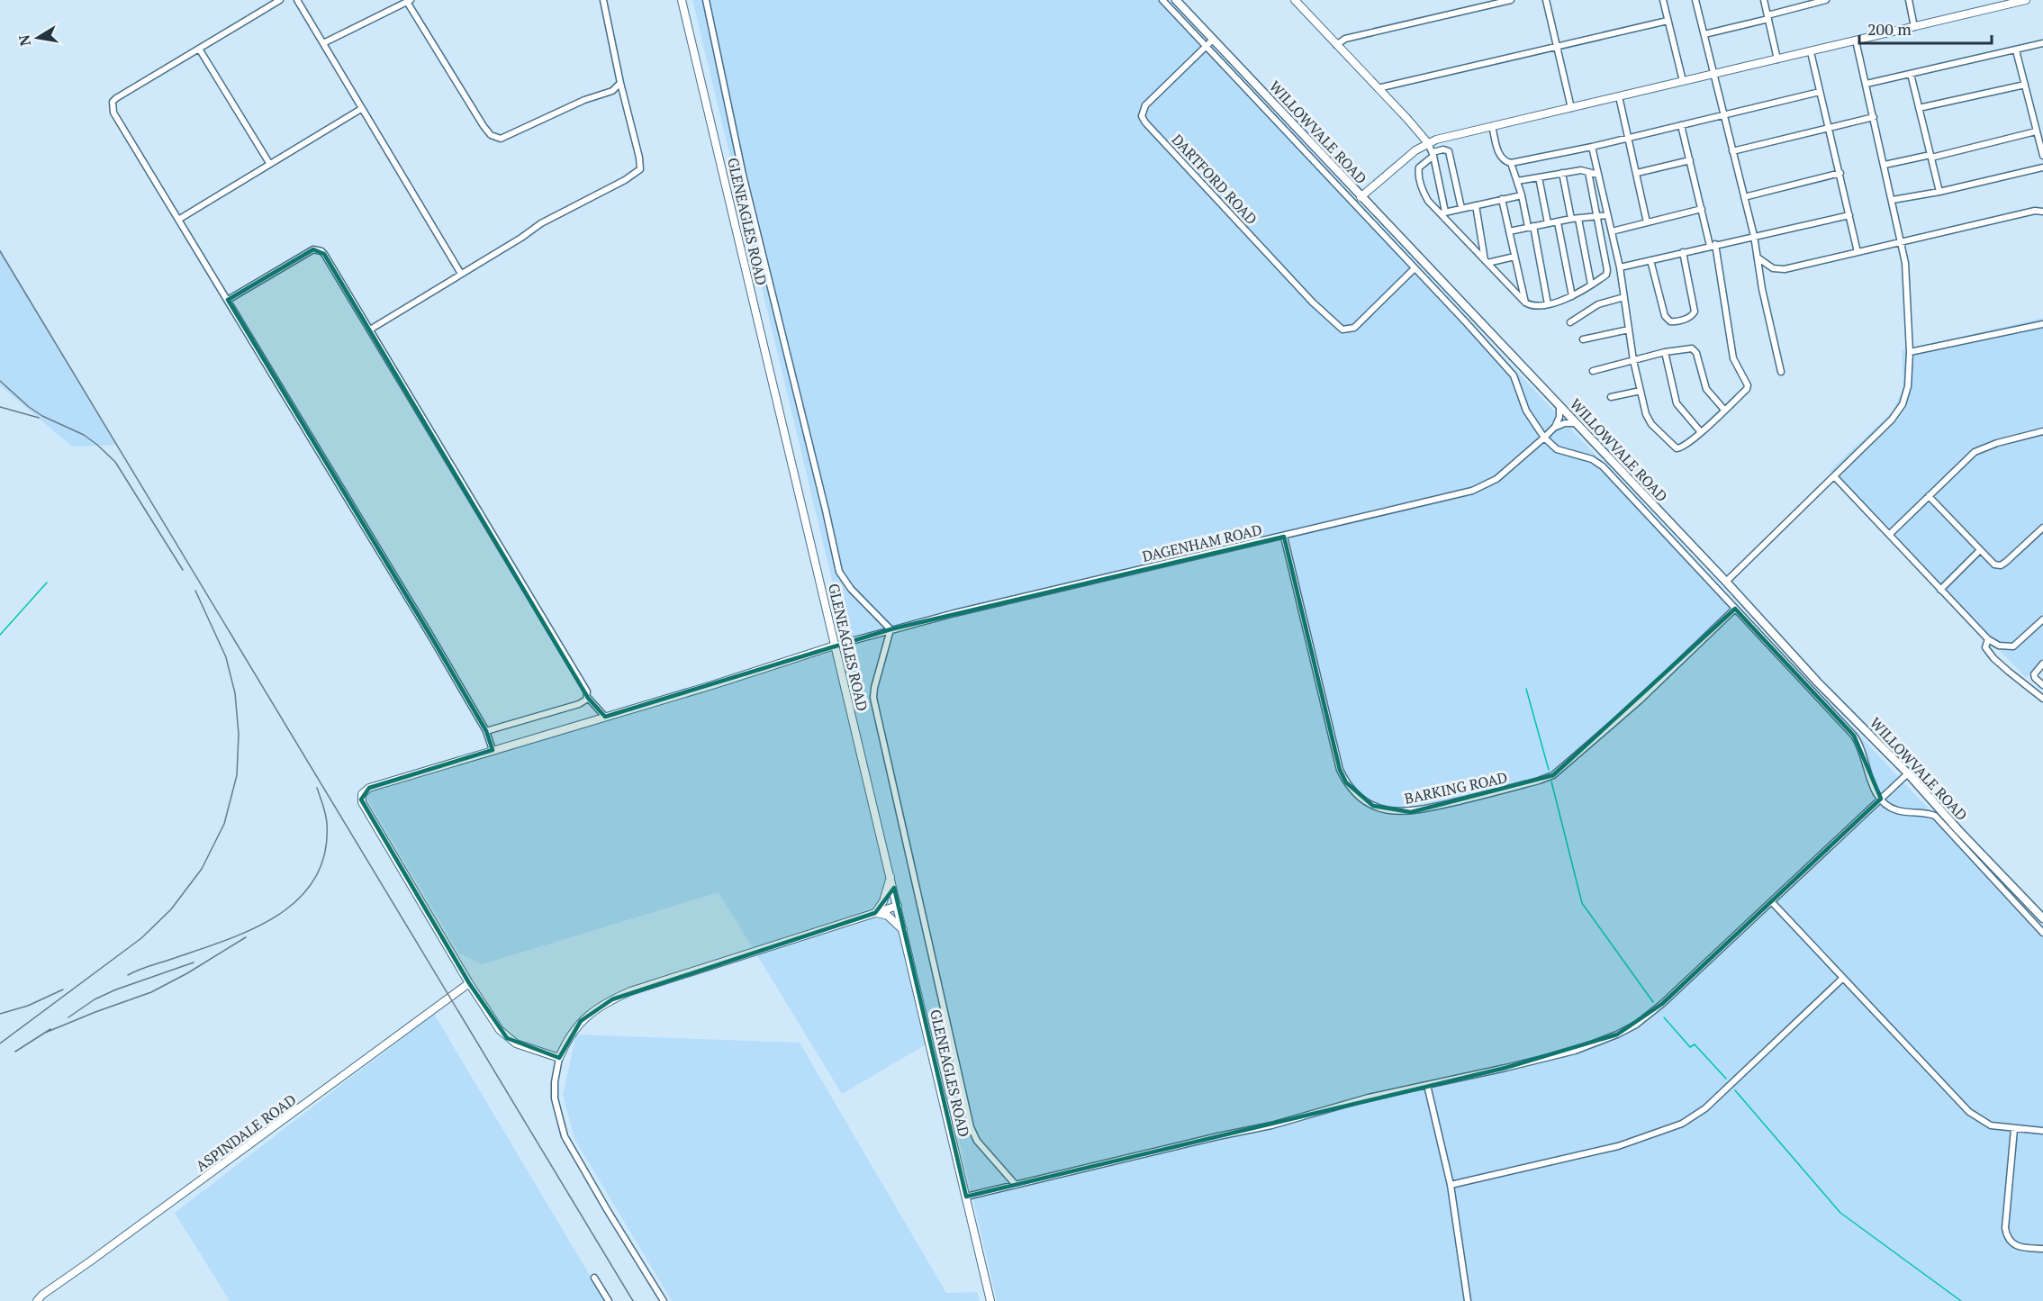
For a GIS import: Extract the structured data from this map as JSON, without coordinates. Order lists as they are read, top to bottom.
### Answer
{
  "streets": {
    "main road": ["WILLOWVALE ROAD"],
    "street": [
      "DARTFORD ROAD",
      "GLENEAGLES ROAD",
      "DAGENHAM ROAD",
      "BARKING ROAD",
      "ASPINDALE ROAD"
    ]
  },
  "crossings": [
    ["WILLOWVALE ROAD", "DARTFORD ROAD"],
    ["GLENEAGLES ROAD", "DAGENHAM ROAD"],
    ["DAGENHAM ROAD", "BARKING ROAD"]
  ],
  "scale_bar": "200 m",
  "north": "left"
}
